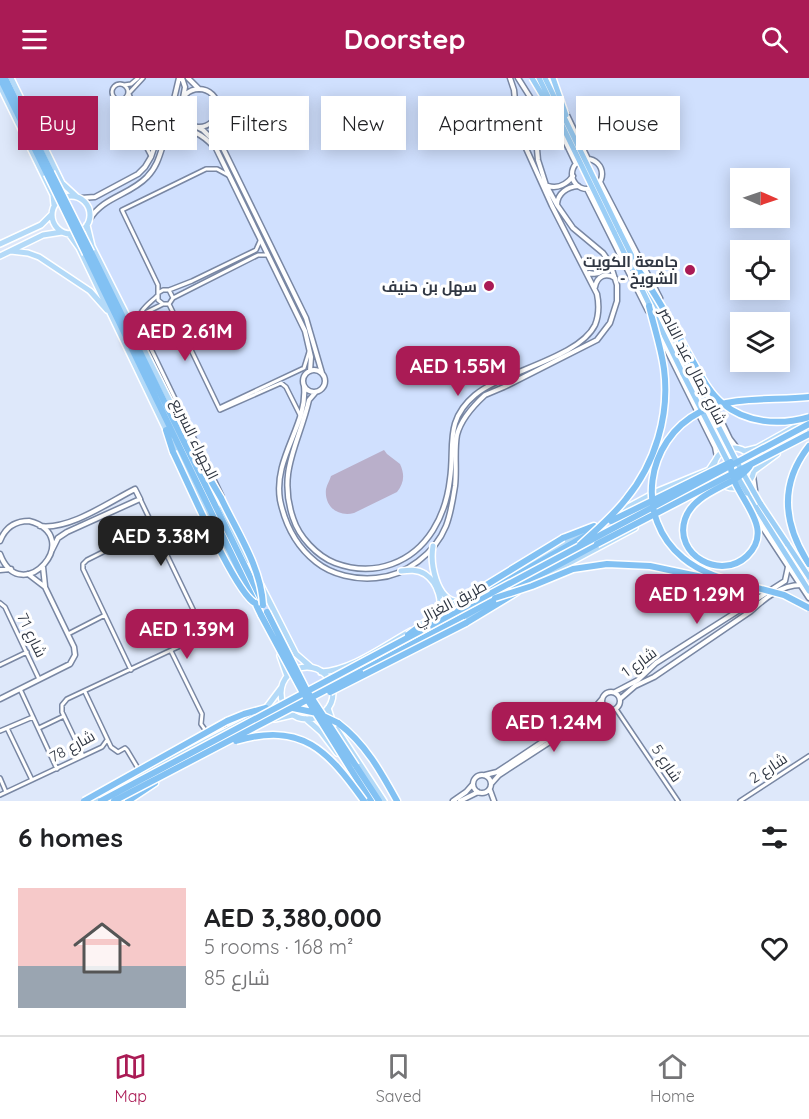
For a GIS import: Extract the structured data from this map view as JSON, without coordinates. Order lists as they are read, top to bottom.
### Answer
{
  "streets": {
    "highway": ["شارع جمال عبد الناصر", "الجهراء السريع", "طريق الغزالي"],
    "street": [
      "شارع 71",
      "شارع 1",
      "شارع 78",
      "شارع 5",
      "شارع 2"
    ]
  },
  "crossings": [
    ["شارع جمال عبد الناصر", "طريق الغزالي"],
    ["الجهراء السريع", "طريق الغزالي"],
    ["شارع 1", "شارع 5"]
  ],
  "places": ["جامعة الكويت - الشويخ", "سهل بن حنيف"],
  "north": "right",
  "page": {
    "header": "Doorstep",
    "chip": [
      "Buy",
      "Rent",
      "Filters",
      "New",
      "Apartment",
      "House"
    ],
    "price": [
      "AED 2.61M",
      "AED 1.55M",
      "AED 3.38M",
      "AED 1.29M",
      "AED 1.39M",
      "AED 1.24M"
    ],
    "heading": "6 homes",
    "list": [
      {
        "name": "AED 3,380,000",
        "note": "5 rooms · 168 m² · شارع 85"
      }
    ],
    "tabs": ["Map", "Saved", "Home"]
  }
}
